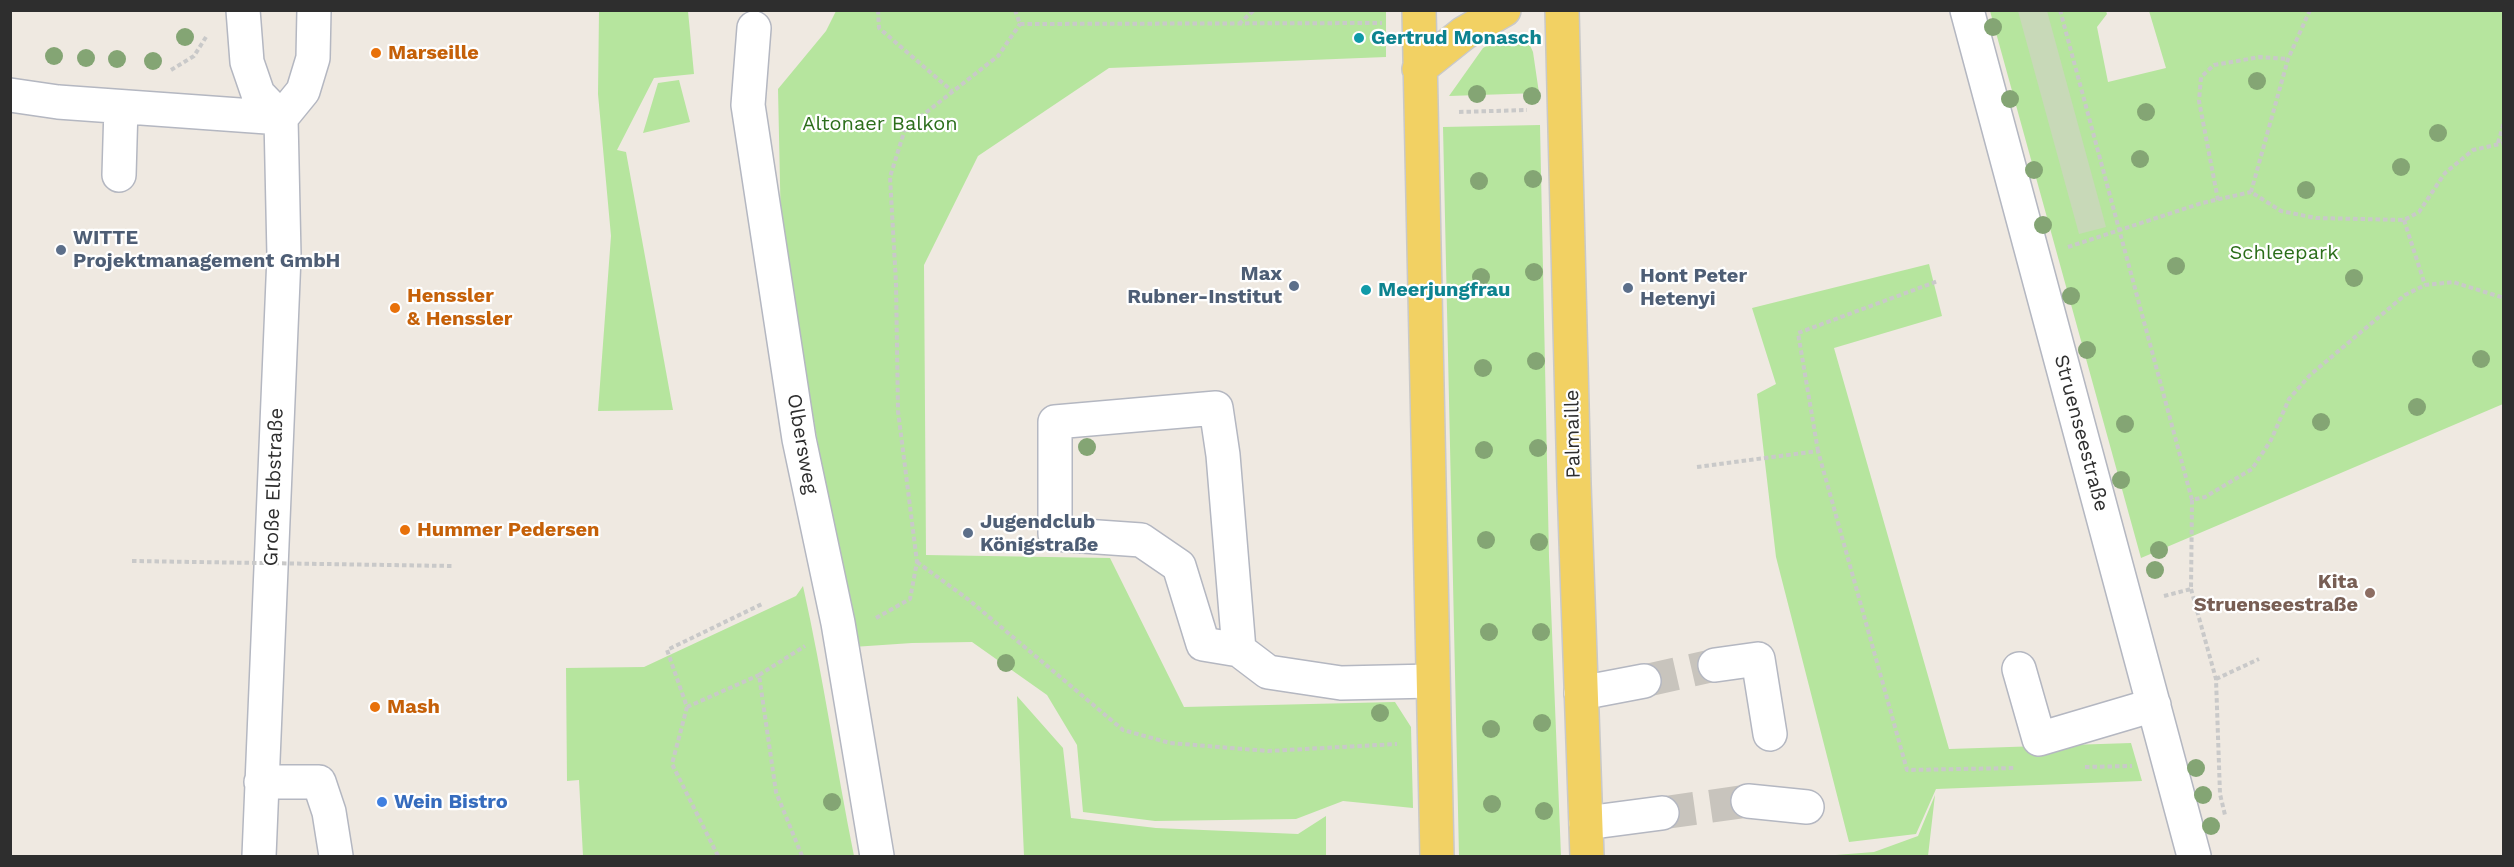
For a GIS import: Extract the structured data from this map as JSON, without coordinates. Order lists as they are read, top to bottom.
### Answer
{
  "streets": {
    "main road": ["Palmaille"],
    "street": ["Struenseestraße", "Olbersweg", "Große Elbstraße"]
  },
  "parks": ["Altonaer Balkon", "Schleepark"],
  "places": [
    "Gertrud Monasch",
    "Marseille",
    "WITTE Projektmanagement GmbH",
    "Max Rubner-Institut",
    "Hont Peter Hetenyi",
    "Meerjungfrau",
    "Henssler & Henssler",
    "Hummer Pedersen",
    "Jugendclub Königstraße",
    "Kita Struenseestraße",
    "Mash",
    "Wein Bistro"
  ]
}
